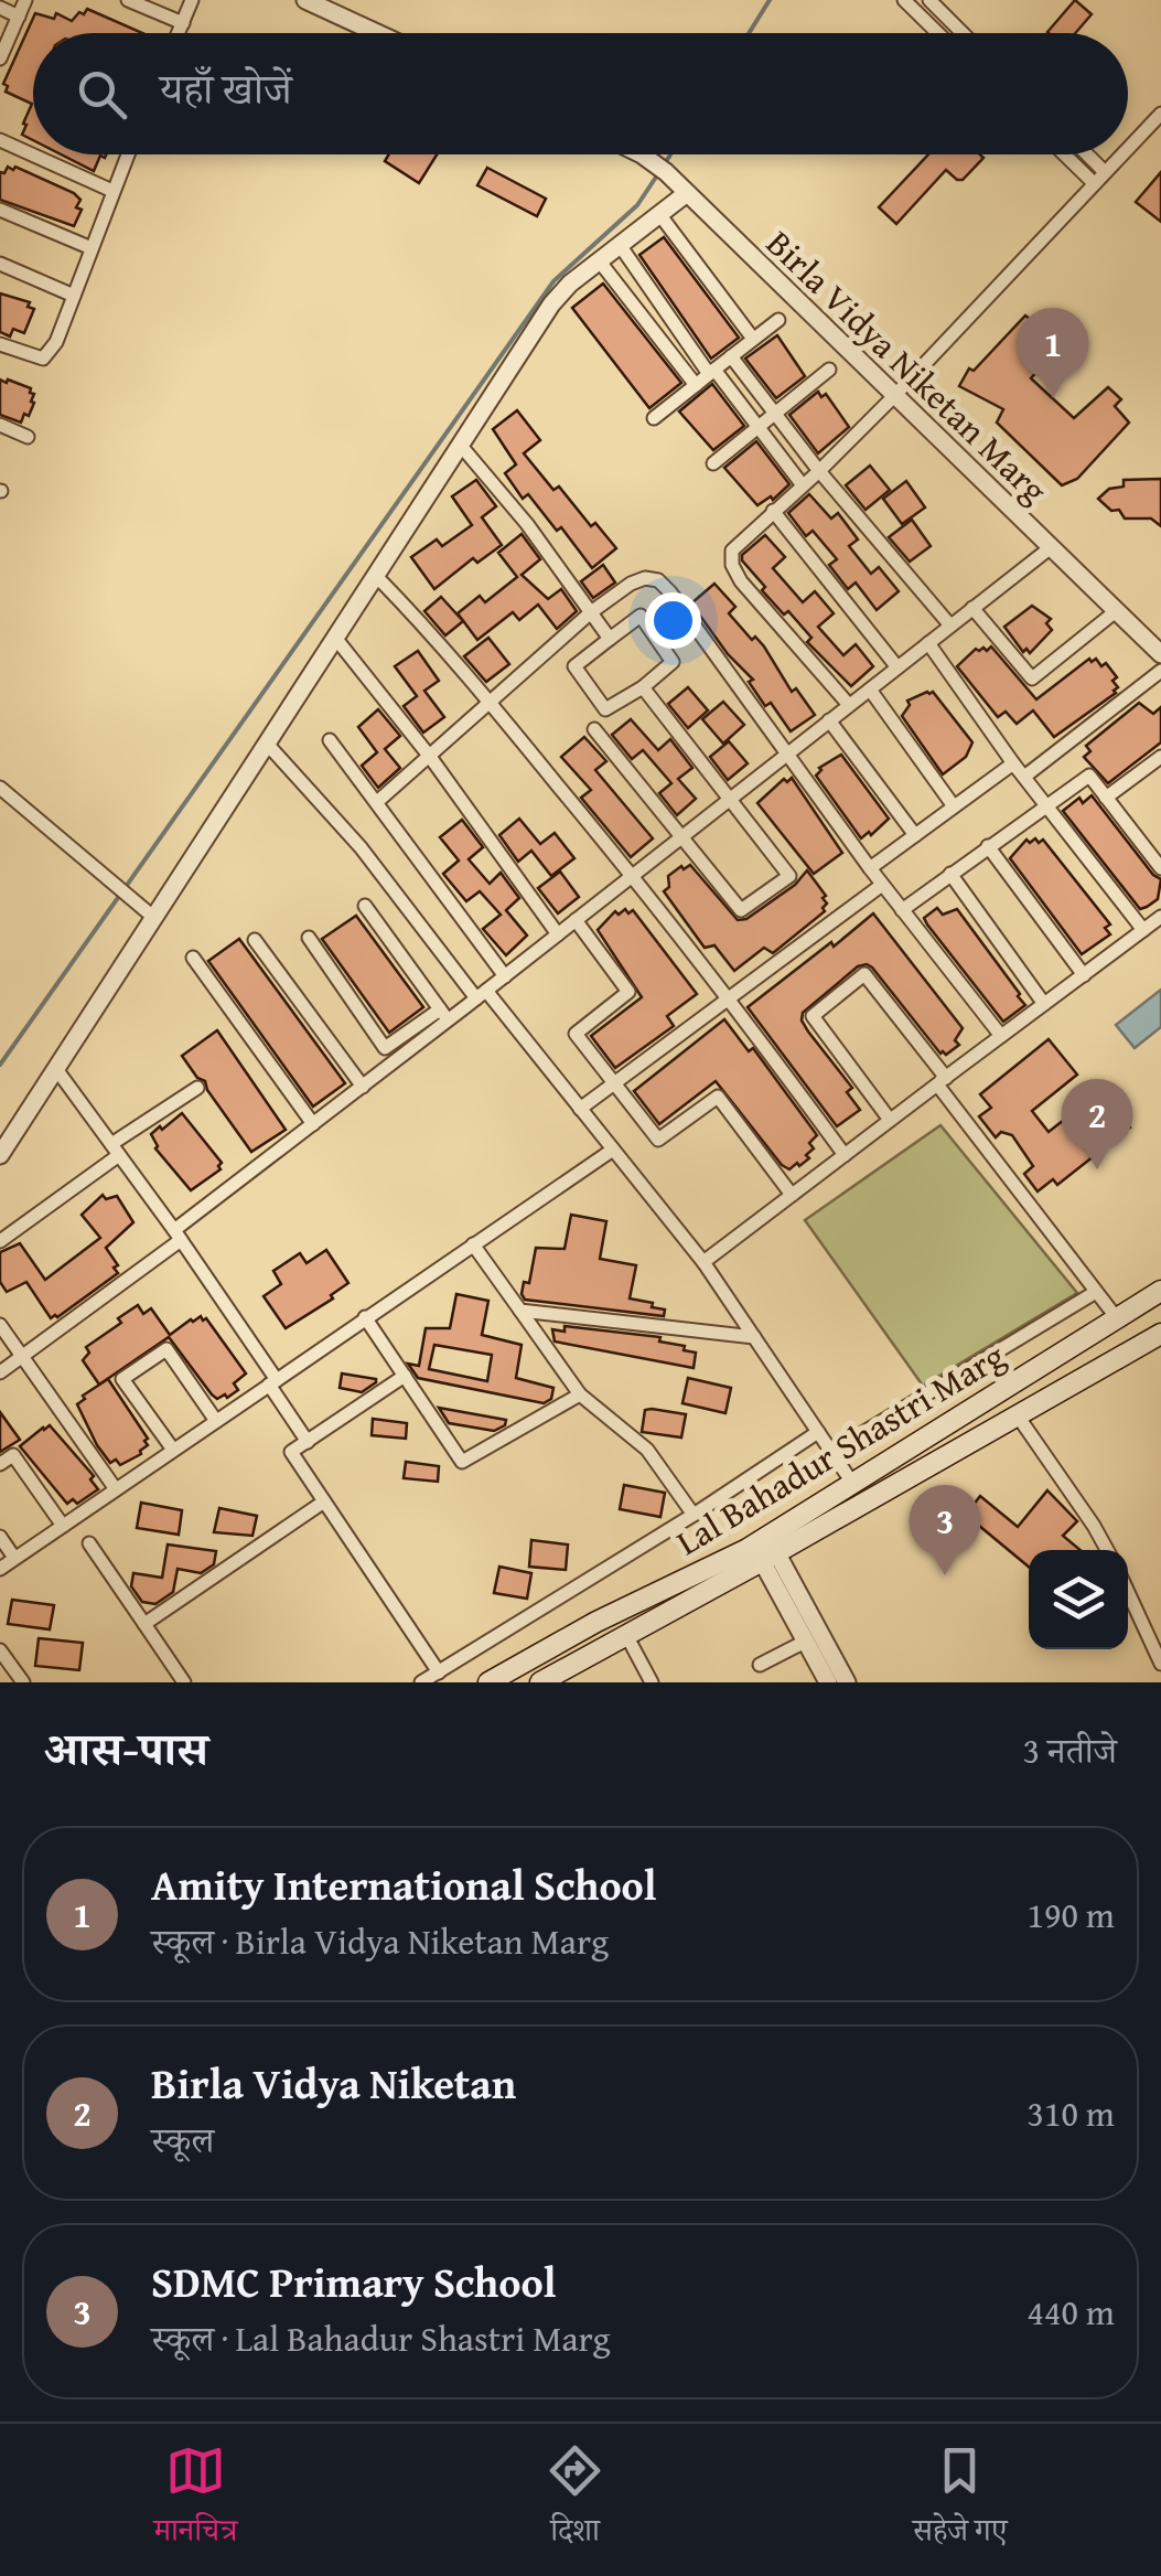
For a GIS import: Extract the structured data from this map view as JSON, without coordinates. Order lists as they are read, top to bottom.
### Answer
{
  "streets": {
    "main road": ["Lal Bahadur Shastri Marg"],
    "street": ["Birla Vidya Niketan Marg"]
  },
  "page": {
    "search": "यहाँ खोजें",
    "pins": ["1", "2", "3"],
    "heading": ["आस-पास", "3 नतीजे"],
    "list": [
      {
        "mark": "1",
        "name": "Amity International School",
        "note": "स्कूल · Birla Vidya Niketan Marg",
        "value": "190 m"
      },
      {
        "mark": "2",
        "name": "Birla Vidya Niketan",
        "note": "स्कूल",
        "value": "310 m"
      },
      {
        "mark": "3",
        "name": "SDMC Primary School",
        "note": "स्कूल · Lal Bahadur Shastri Marg",
        "value": "440 m"
      }
    ],
    "nav": ["मानचित्र", "दिशा", "सहेजे गए"]
  }
}
